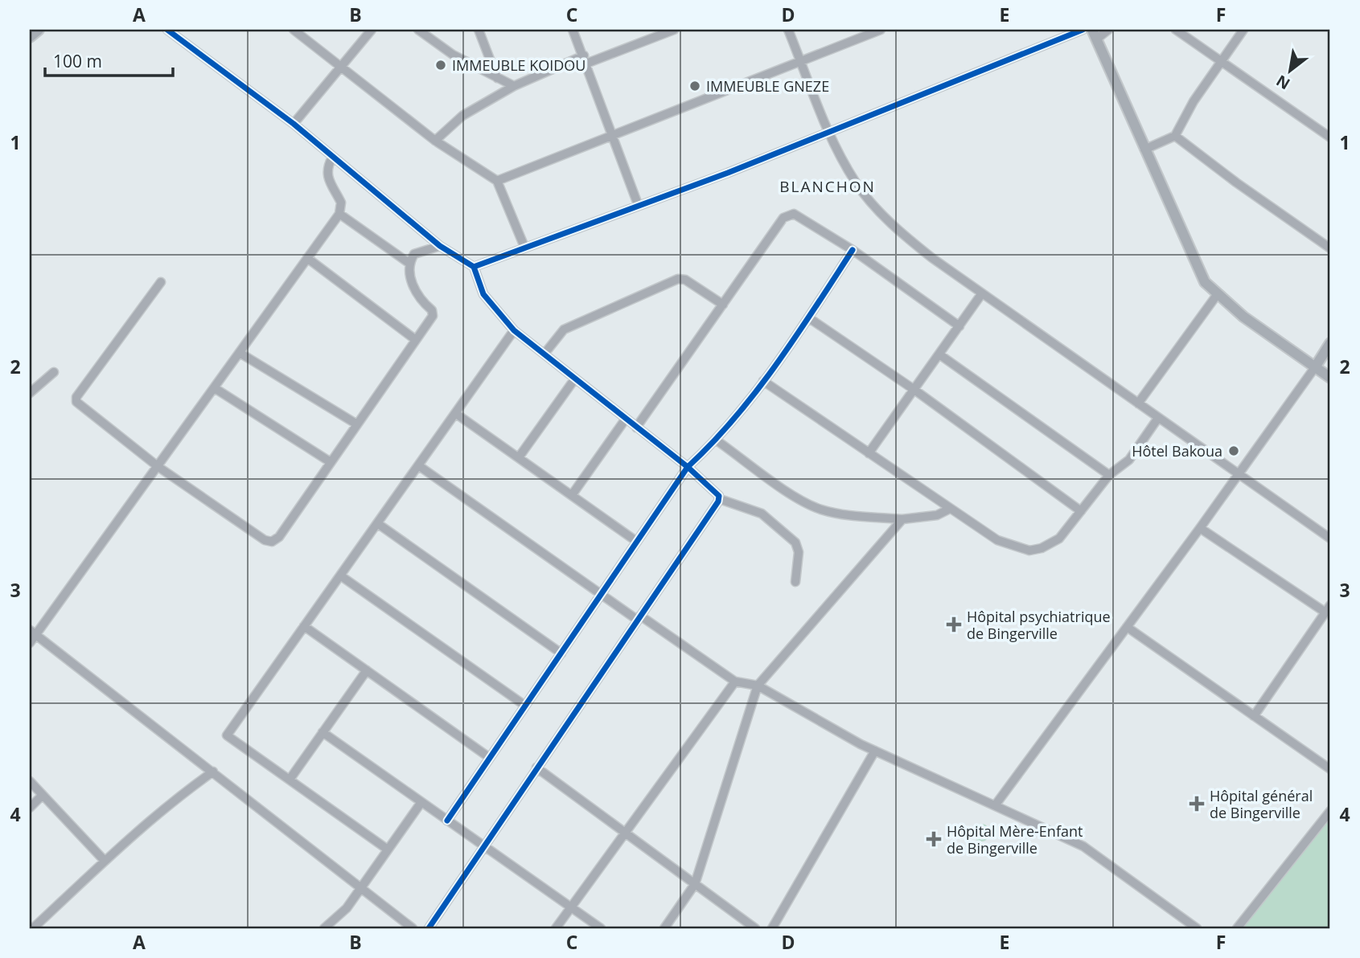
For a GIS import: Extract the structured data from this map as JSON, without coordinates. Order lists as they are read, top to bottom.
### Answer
{
  "districts": ["BLANCHON"],
  "places": {
    "other": ["IMMEUBLE KOIDOU", "IMMEUBLE GNEZE", "Hôtel Bakoua"],
    "health": ["Hôpital psychiatrique de Bingerville", "Hôpital général de Bingerville", "Hôpital Mère-Enfant de Bingerville"]
  },
  "scale_bar": "100 m",
  "north": "bottom left",
  "grid": {
    "columns": [
      "A",
      "B",
      "C",
      "D",
      "E",
      "F"
    ],
    "rows": [
      "1",
      "2",
      "3",
      "4"
    ]
  }
}
